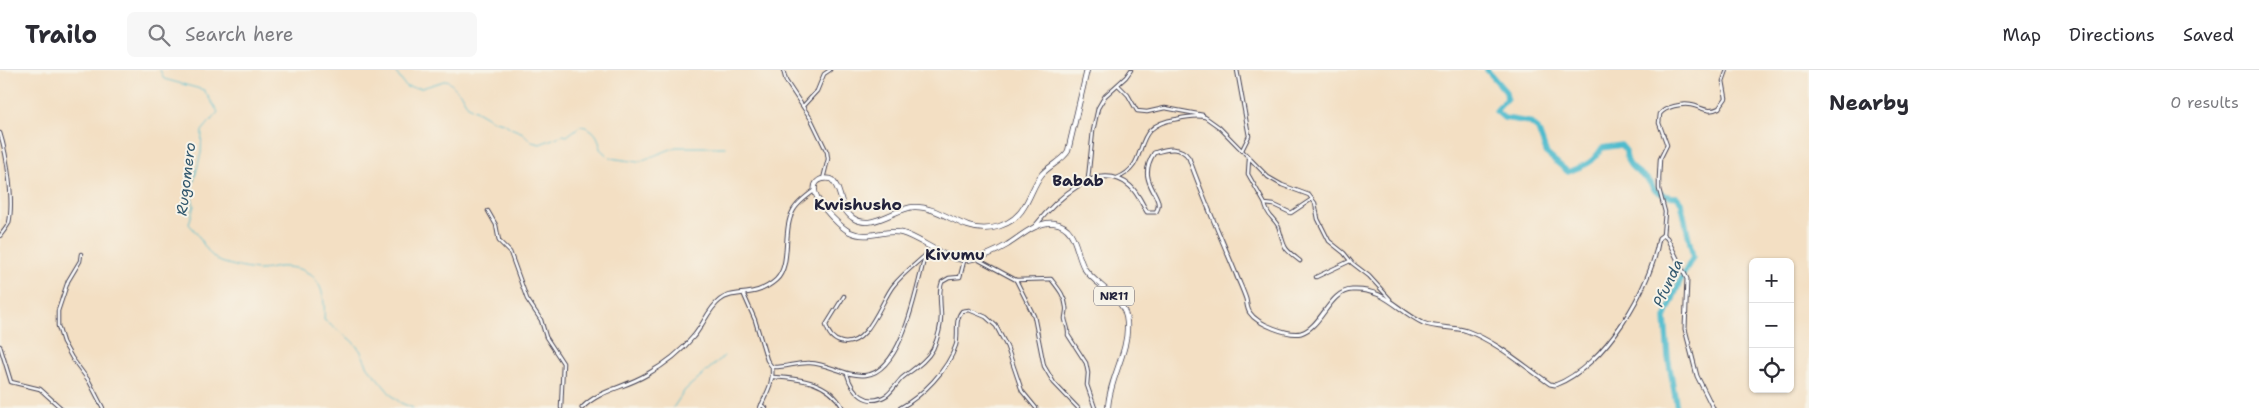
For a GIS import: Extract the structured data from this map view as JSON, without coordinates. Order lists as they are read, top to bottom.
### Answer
{
  "streets": {
    "highway": ["NR11"]
  },
  "districts": ["Babab", "Kwishusho", "Kivumu"],
  "water": ["Rugomero", "Pfunda"],
  "page": {
    "header": "Trailo",
    "search": "Search here",
    "nav": ["Map", "Directions", "Saved"],
    "heading": ["Nearby", "0 results"],
    "map_buttons": ["+", "−"]
  }
}
